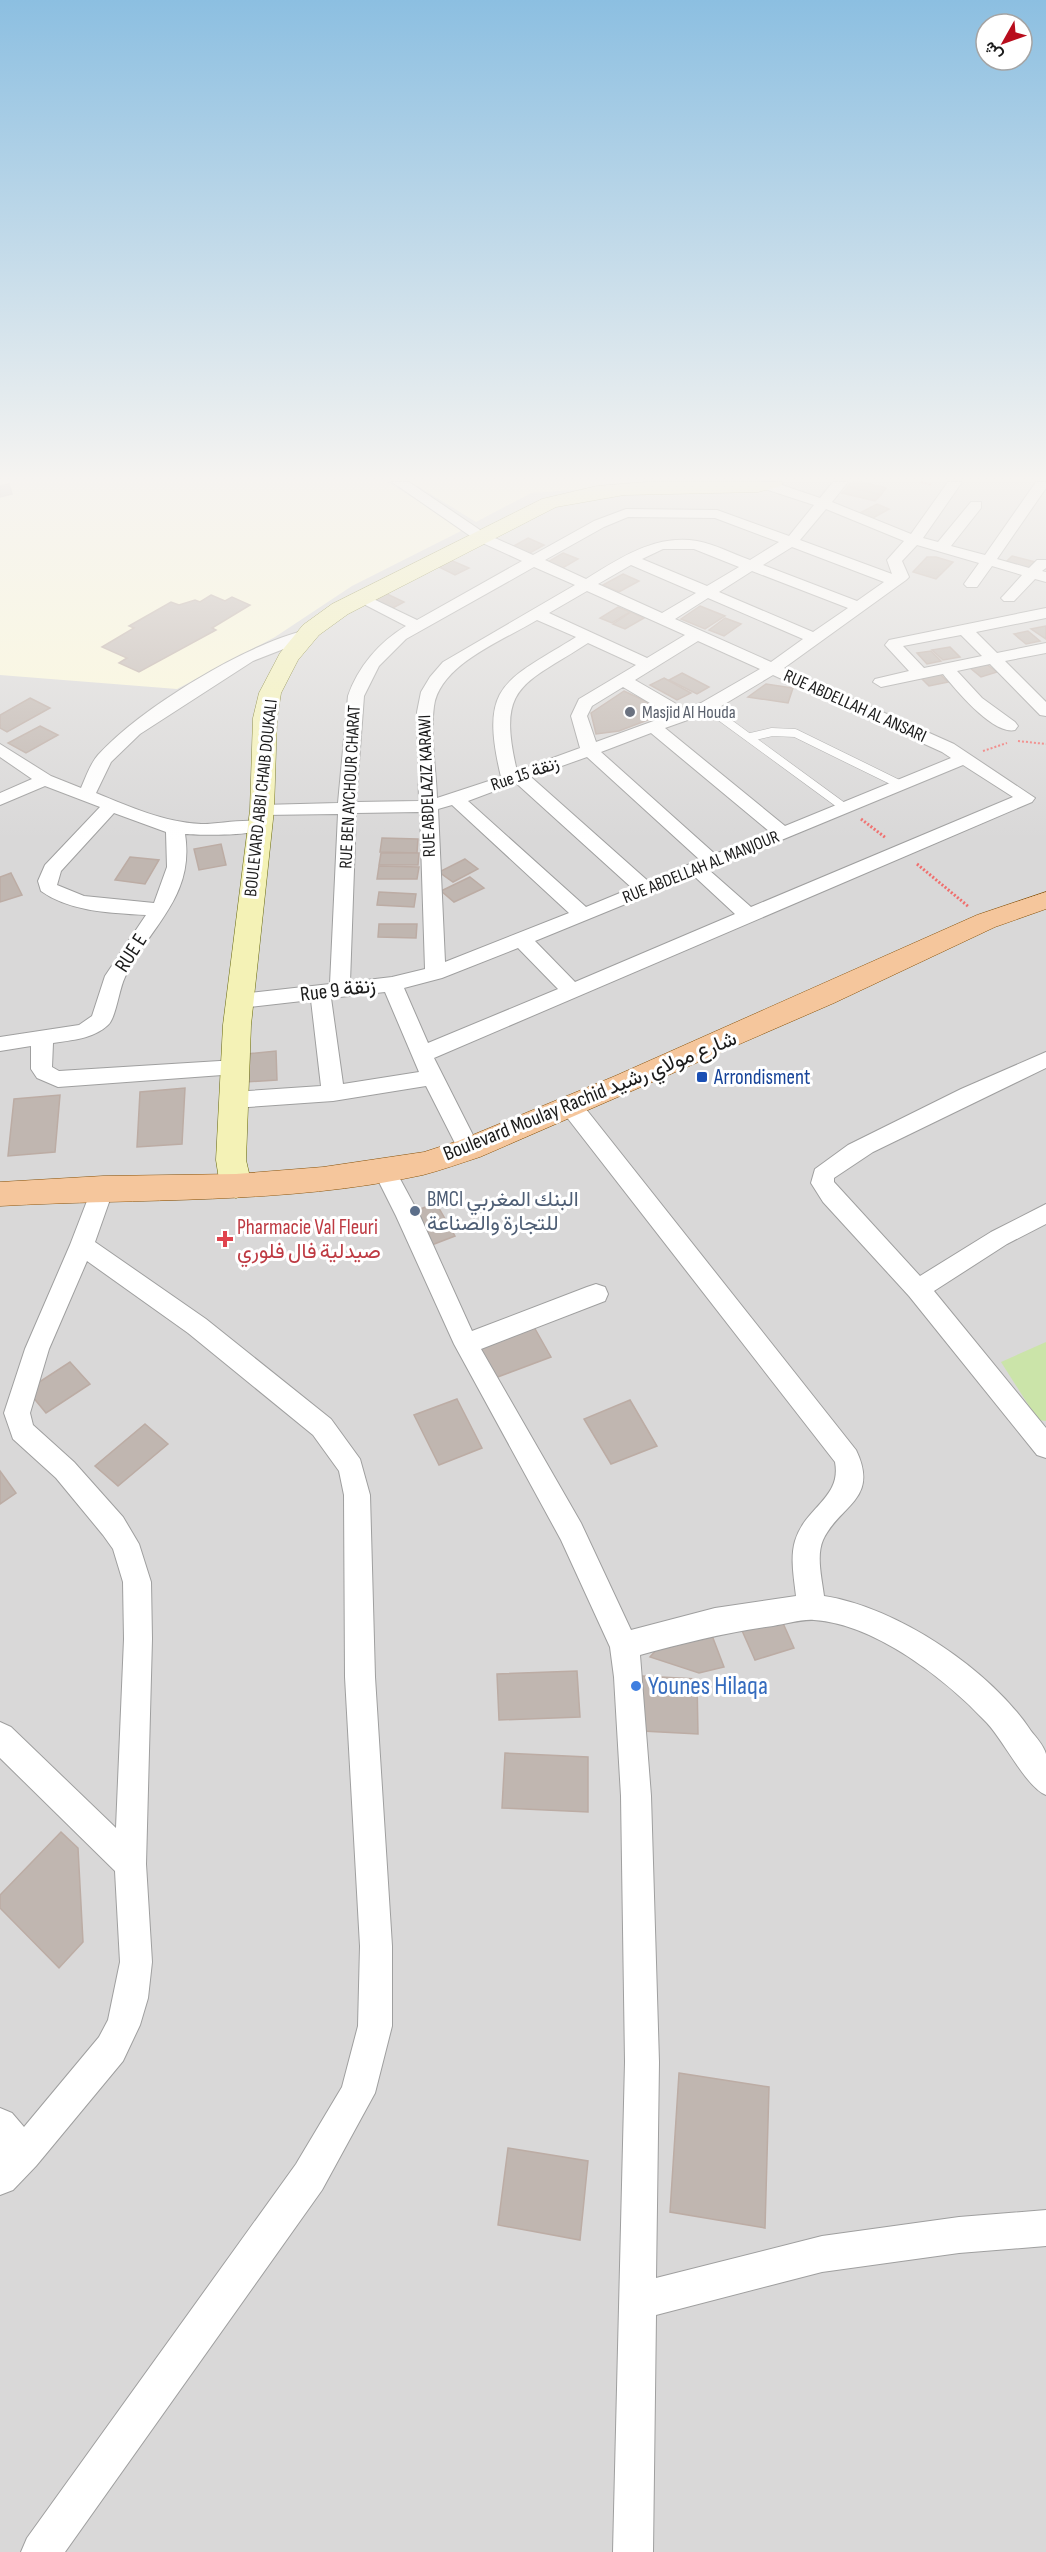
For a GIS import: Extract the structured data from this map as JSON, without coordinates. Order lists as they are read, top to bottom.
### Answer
{
  "streets": {
    "main road": ["Boulevard Moulay Rachid شارع مولاي رشيد"],
    "street": [
      "RUE ABDELLAH AL ANSARI",
      "Rue 15 زنقة",
      "RUE ABDELAZIZ KARAWI",
      "RUE BEN AYCHOUR CHARAT",
      "BOULEVARD ABBI CHAIB DOUKALI",
      "RUE ABDELLAH AL MANJOUR",
      "RUE E",
      "Rue 9 زنقة"
    ]
  },
  "crossings": [
    ["RUE ABDELLAH AL ANSARI", "Rue 15 زنقة"],
    ["RUE ABDELLAH AL ANSARI", "RUE ABDELLAH AL MANJOUR"],
    ["Rue 15 زنقة", "RUE ABDELAZIZ KARAWI"],
    ["Rue 15 زنقة", "RUE BEN AYCHOUR CHARAT"],
    ["Rue 15 زنقة", "BOULEVARD ABBI CHAIB DOUKALI"],
    ["Rue 15 زنقة", "RUE E"],
    ["RUE ABDELAZIZ KARAWI", "RUE ABDELLAH AL MANJOUR"],
    ["RUE ABDELAZIZ KARAWI", "Rue 9 زنقة"],
    ["RUE BEN AYCHOUR CHARAT", "Rue 9 زنقة"],
    ["BOULEVARD ABBI CHAIB DOUKALI", "Rue 9 زنقة"],
    ["BOULEVARD ABBI CHAIB DOUKALI", "Boulevard Moulay Rachid شارع مولاي رشيد"],
    ["RUE ABDELLAH AL MANJOUR", "Rue 9 زنقة"]
  ],
  "places": {
    "other": ["Masjid Al Houda", "BMCI البنك المغربي للتجارة والصناعة", "Younes Hilaqa"],
    "transit": ["Arrondisment"],
    "health": ["Pharmacie Val Fleuri صيدلية فال فلوري"]
  },
  "north": "bottom left"
}
